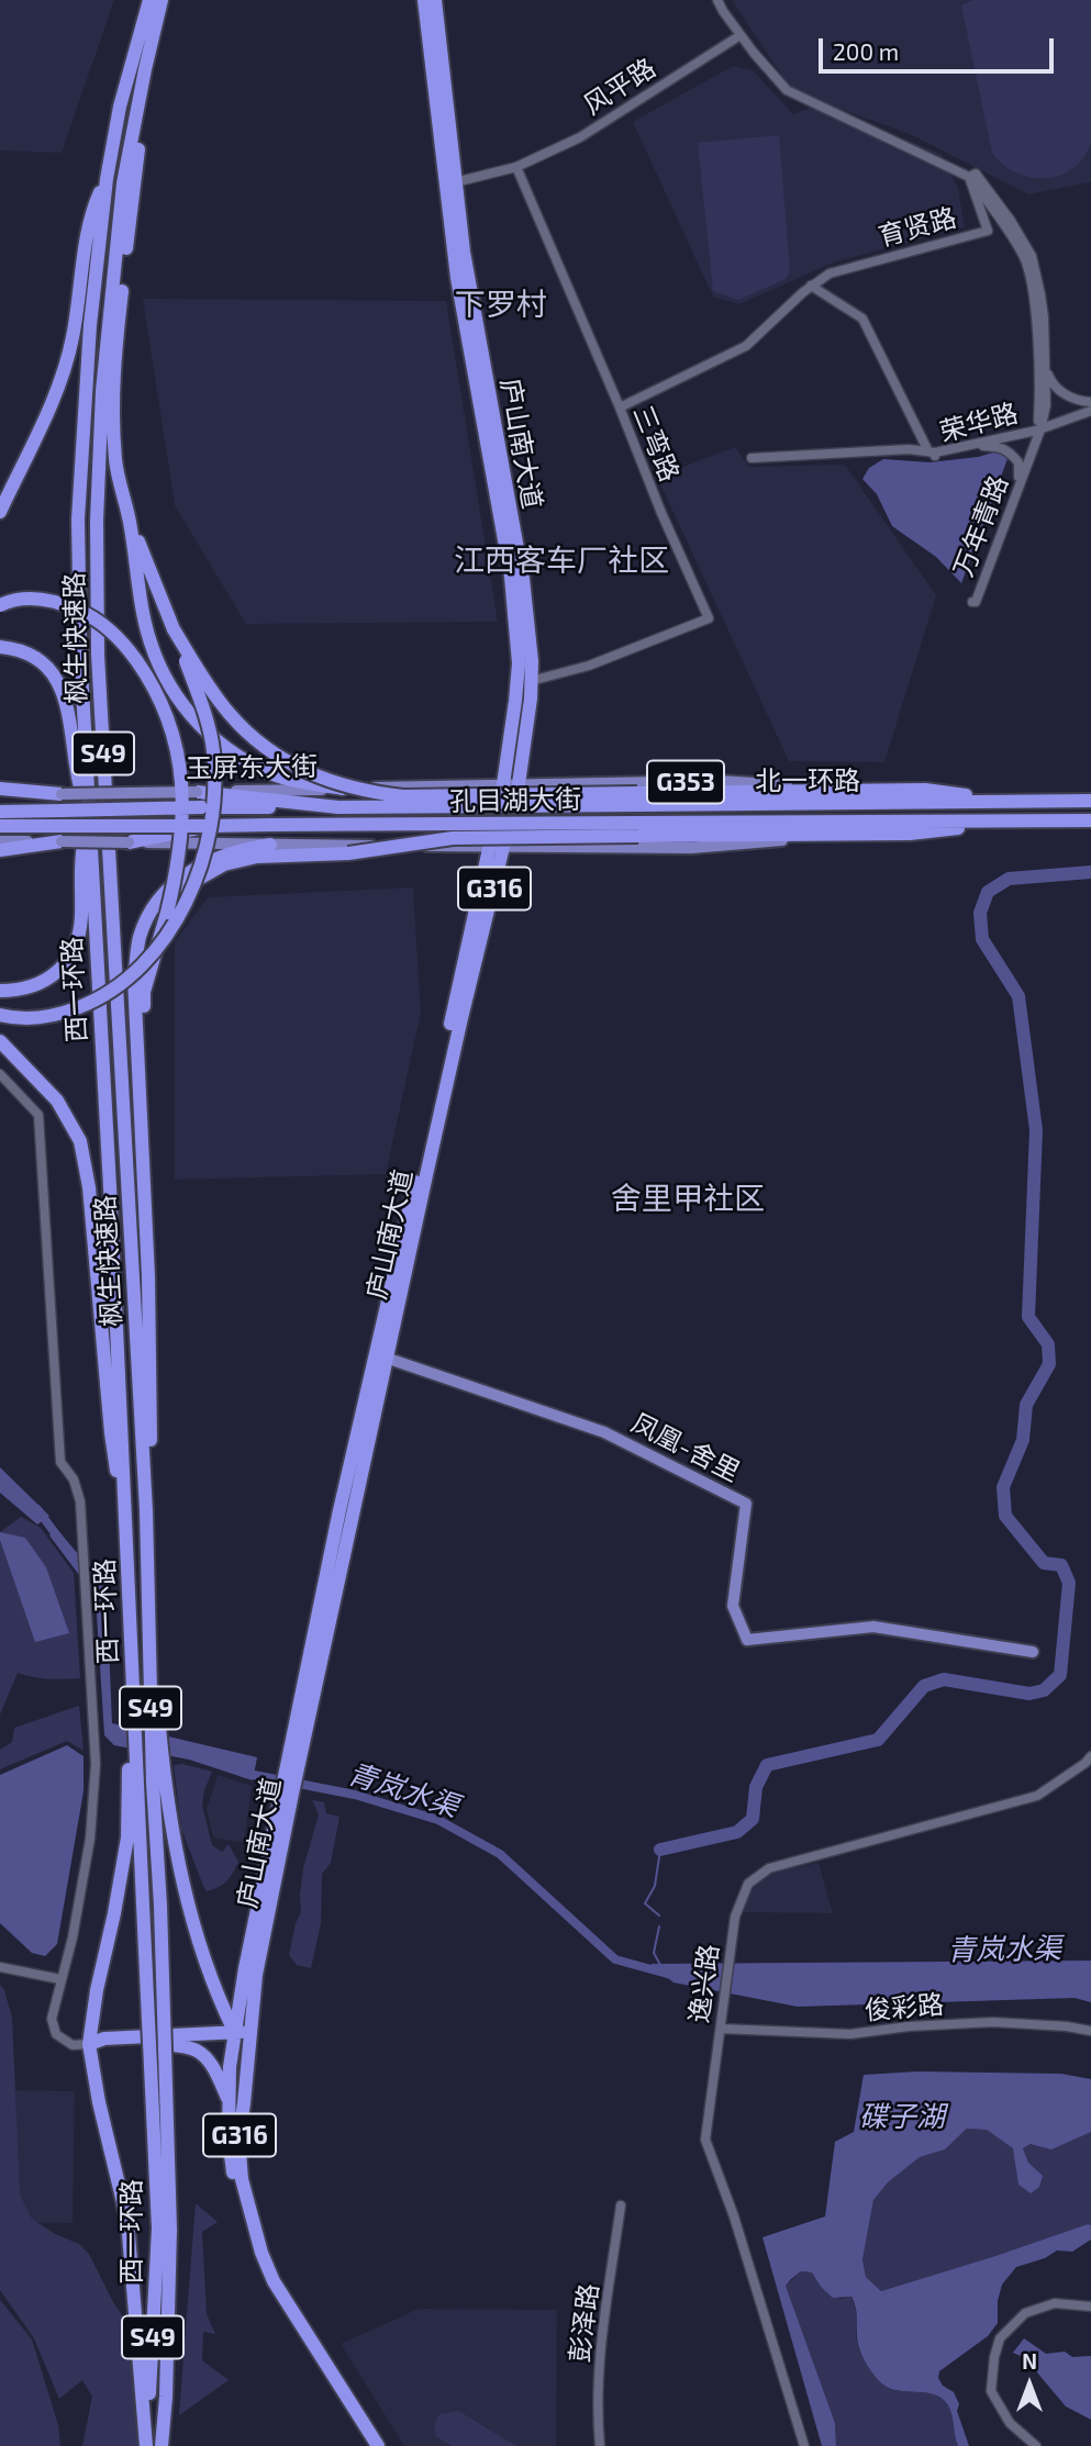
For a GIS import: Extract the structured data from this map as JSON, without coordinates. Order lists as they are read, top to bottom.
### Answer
{
  "streets": {
    "highway": [
      "庐山南大道",
      "枫生快速路",
      "S49",
      "北一环路",
      "G353",
      "孔目湖大街",
      "G316",
      "西一环路"
    ],
    "main road": ["玉屏东大街", "凤凰-舍里"],
    "street": [
      "风平路",
      "育贤路",
      "荣华路",
      "三弯路",
      "万年青路",
      "逸兴路",
      "俊彩路",
      "彭泽路"
    ]
  },
  "crossings": [
    ["风平路", "育贤路"],
    ["风平路", "三弯路"],
    ["育贤路", "三弯路"],
    ["育贤路", "万年青路"],
    ["荣华路", "万年青路"],
    ["庐山南大道", "三弯路"],
    ["庐山南大道", "玉屏东大街"],
    ["庐山南大道", "G353"],
    ["庐山南大道", "凤凰-舍里"],
    ["枫生快速路", "西一环路"],
    ["玉屏东大街", "G353"],
    ["北一环路", "G353"],
    ["逸兴路", "俊彩路"]
  ],
  "districts": ["下罗村", "江西客车厂社区", "舍里甲社区"],
  "water": ["青岚水渠", "碟子湖"],
  "scale_bar": "200 m",
  "north": "top"
}
